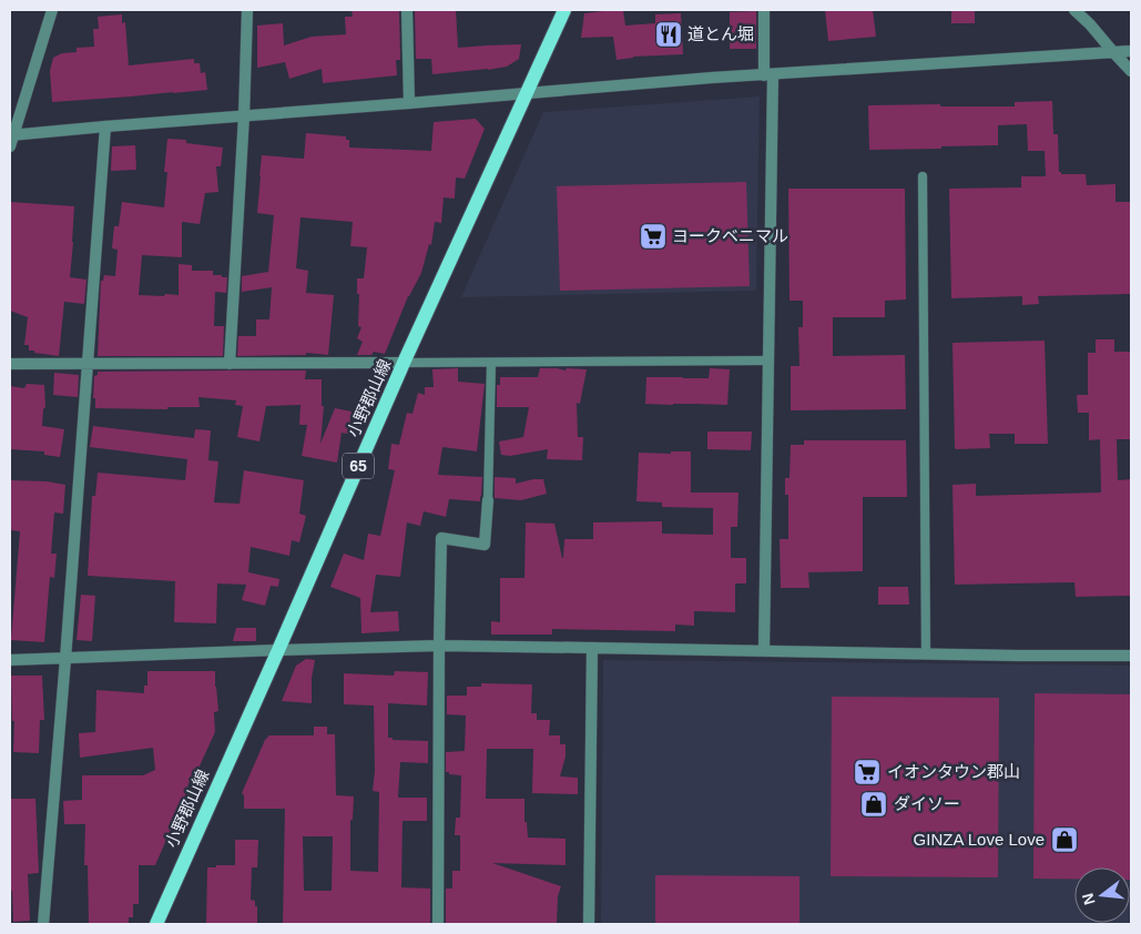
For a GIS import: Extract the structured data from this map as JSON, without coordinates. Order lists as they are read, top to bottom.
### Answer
{
  "streets": {
    "main road": ["小野郡山線", "65"]
  },
  "places": {
    "restaurant": ["道とん堀"],
    "supermarket": ["ヨークベニマル", "イオンタウン郡山"],
    "shop": ["ダイソー", "GINZA Love Love"]
  },
  "north": "left"
}
